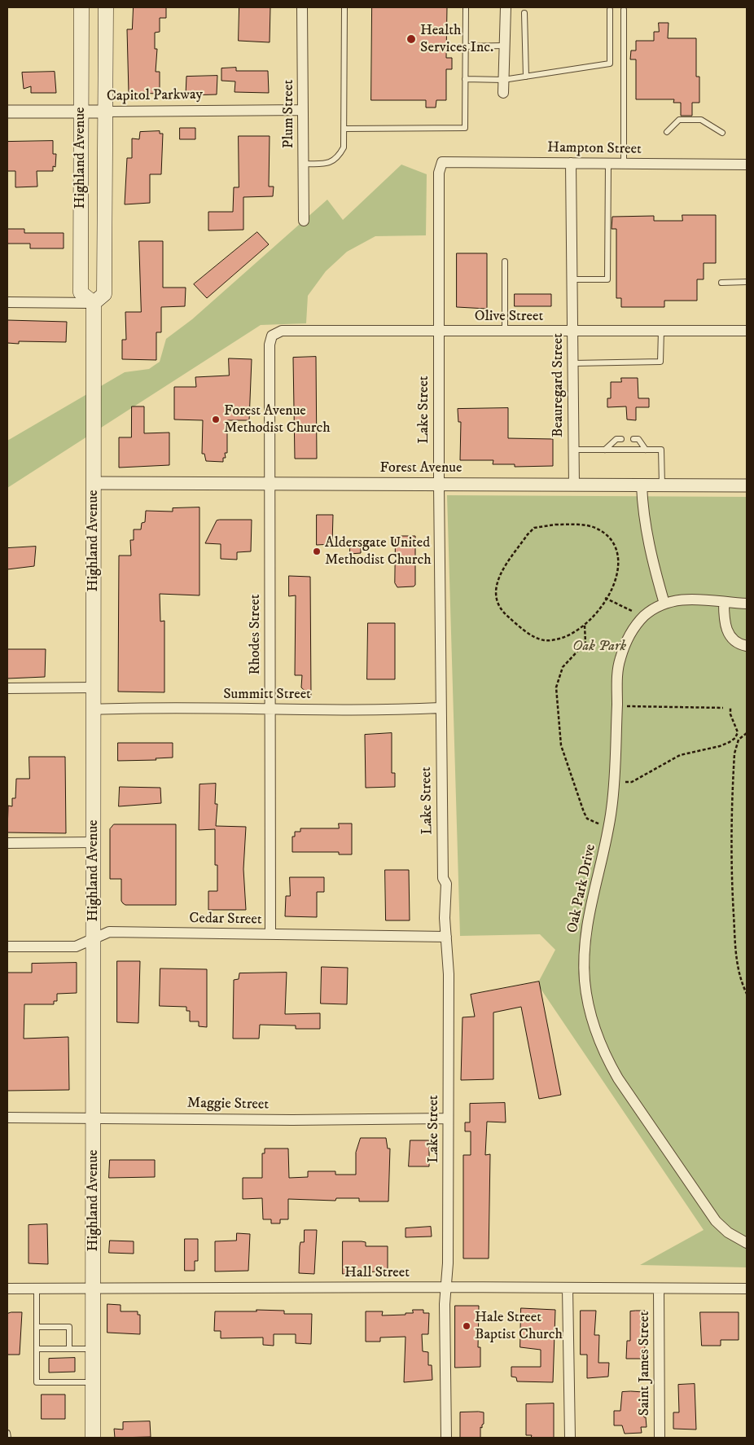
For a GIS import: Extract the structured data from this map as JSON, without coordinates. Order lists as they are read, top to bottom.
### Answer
{
  "streets": {
    "main road": ["Highland Avenue"],
    "street": [
      "Capitol Parkway",
      "Plum Street",
      "Hampton Street",
      "Olive Street",
      "Beauregard Street",
      "Lake Street",
      "Forest Avenue",
      "Rhodes Street",
      "Summitt Street",
      "Oak Park Drive",
      "Cedar Street",
      "Maggie Street",
      "Hall Street",
      "Saint James Street"
    ]
  },
  "crossings": [
    ["Capitol Parkway", "Plum Street"],
    ["Capitol Parkway", "Highland Avenue"],
    ["Hampton Street", "Beauregard Street"],
    ["Hampton Street", "Lake Street"],
    ["Highland Avenue", "Forest Avenue"],
    ["Highland Avenue", "Summitt Street"],
    ["Highland Avenue", "Cedar Street"],
    ["Highland Avenue", "Maggie Street"],
    ["Highland Avenue", "Hall Street"],
    ["Olive Street", "Beauregard Street"],
    ["Olive Street", "Lake Street"],
    ["Olive Street", "Rhodes Street"],
    ["Beauregard Street", "Forest Avenue"],
    ["Lake Street", "Forest Avenue"],
    ["Lake Street", "Summitt Street"],
    ["Lake Street", "Cedar Street"],
    ["Lake Street", "Maggie Street"],
    ["Lake Street", "Hall Street"],
    ["Forest Avenue", "Rhodes Street"],
    ["Rhodes Street", "Summitt Street"],
    ["Rhodes Street", "Cedar Street"],
    ["Hall Street", "Saint James Street"]
  ],
  "parks": ["Oak Park"],
  "places": [
    "Health Services Inc.",
    "Forest Avenue Methodist Church",
    "Aldersgate United Methodist Church",
    "Hale Street Baptist Church"
  ]
}
